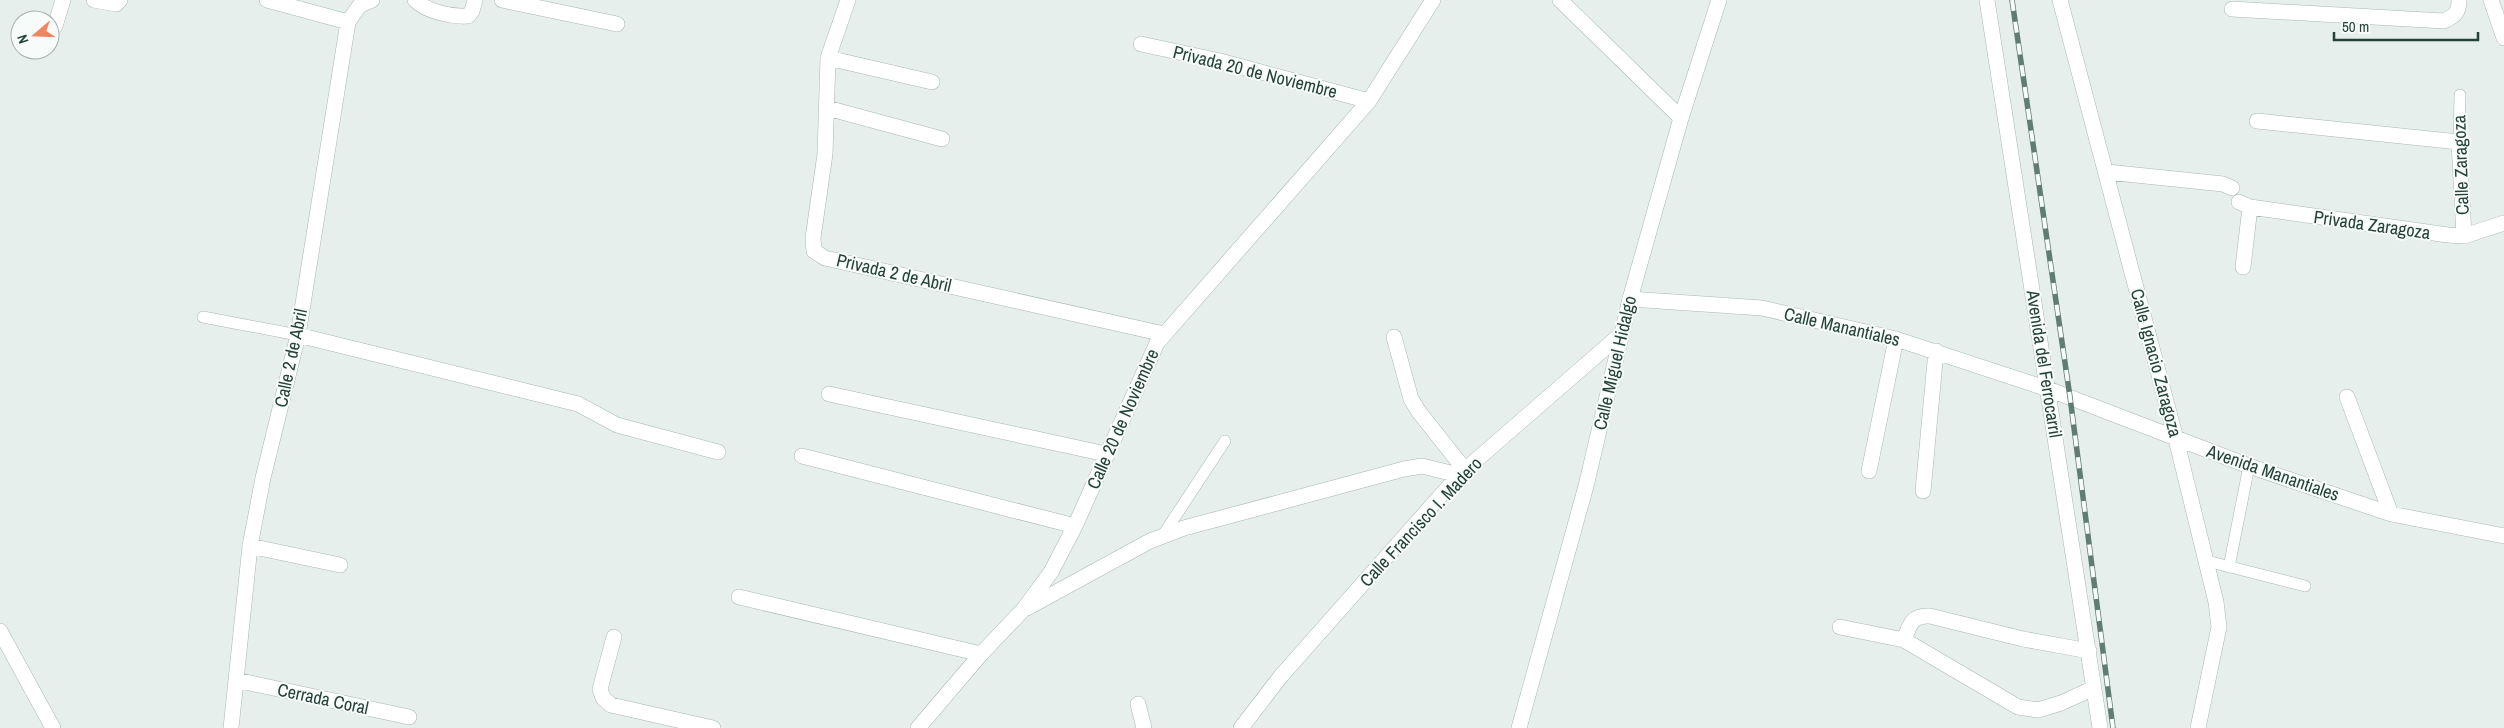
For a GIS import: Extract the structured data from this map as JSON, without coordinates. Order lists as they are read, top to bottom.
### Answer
{
  "streets": {
    "street": [
      "Privada 20 de Noviembre",
      "Calle Zaragoza",
      "Privada Zaragoza",
      "Privada 2 de Abril",
      "Calle Manantiales",
      "Calle 2 de Abril",
      "Calle Miguel Hidalgo",
      "Calle Ignacio Zaragoza",
      "Avenida del Ferrocarril",
      "Calle 20 de Noviembre",
      "Avenida Manantiales",
      "Calle Francisco I. Madero",
      "Cerrada Coral"
    ]
  },
  "crossings": [
    ["Privada 20 de Noviembre", "Calle 20 de Noviembre"],
    ["Calle Zaragoza", "Privada Zaragoza"],
    ["Privada 2 de Abril", "Calle 20 de Noviembre"],
    ["Calle Manantiales", "Calle Miguel Hidalgo"],
    ["Calle Manantiales", "Avenida del Ferrocarril"],
    ["Calle Manantiales", "Avenida Manantiales"],
    ["Calle 2 de Abril", "Cerrada Coral"],
    ["Calle Miguel Hidalgo", "Calle Francisco I. Madero"],
    ["Calle Ignacio Zaragoza", "Avenida Manantiales"],
    ["Avenida del Ferrocarril", "Avenida Manantiales"]
  ],
  "scale_bar": "50 m",
  "north": "left"
}
